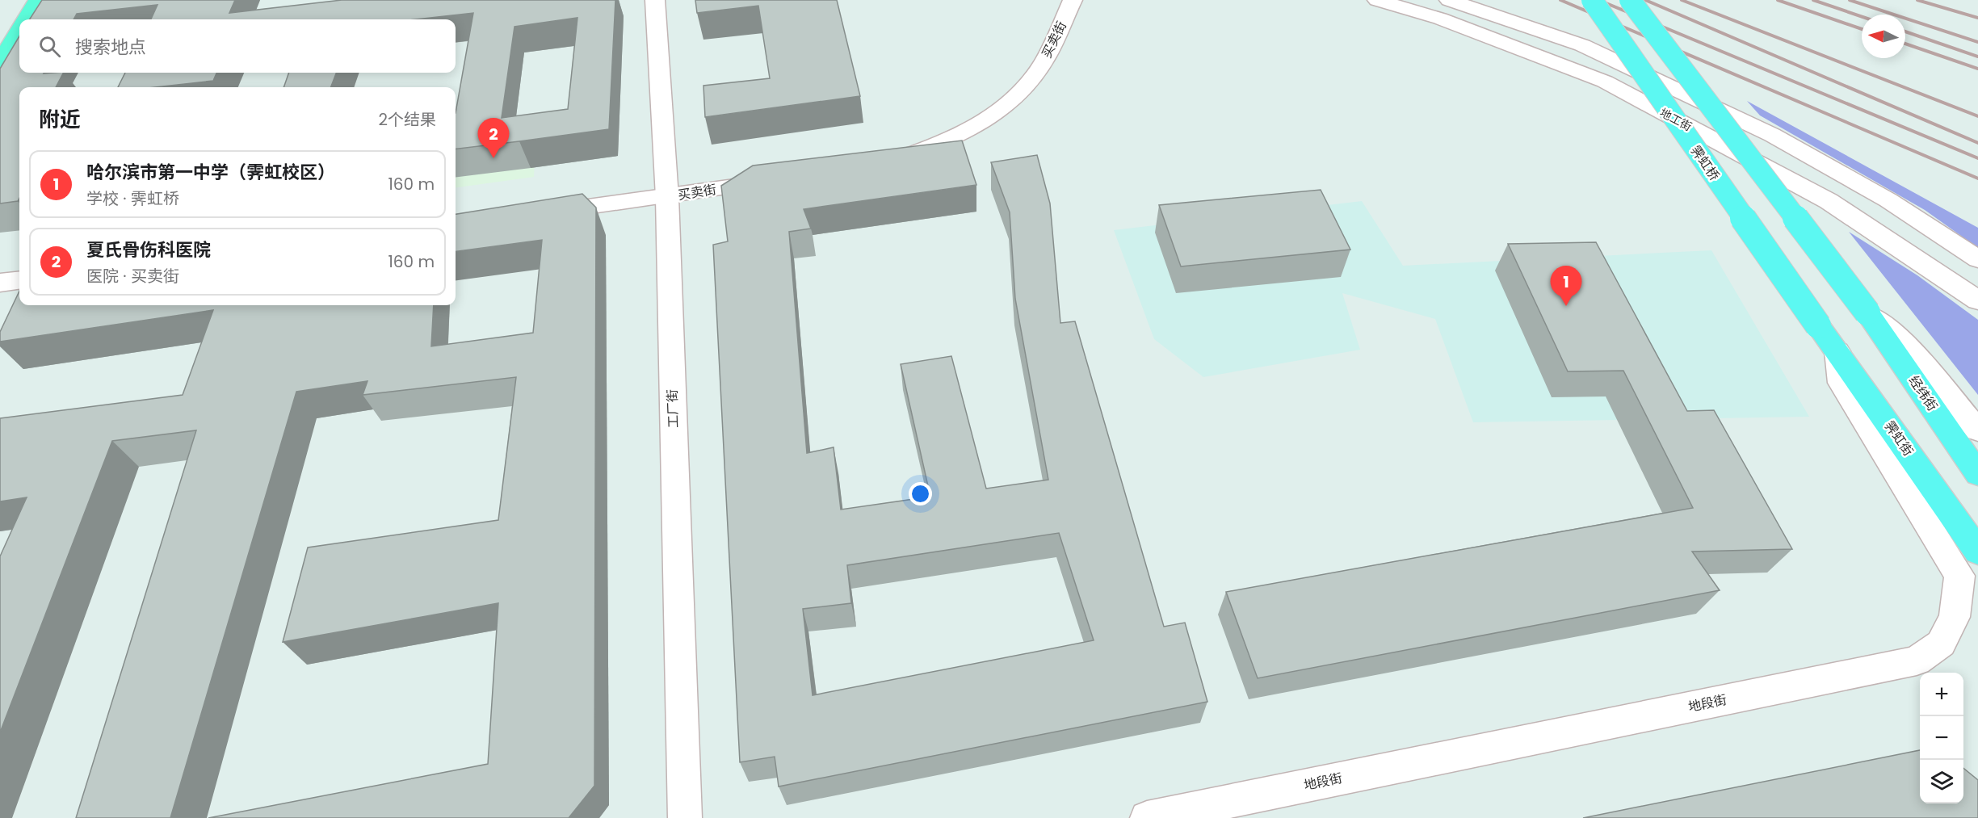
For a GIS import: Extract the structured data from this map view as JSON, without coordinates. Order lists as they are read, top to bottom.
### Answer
{
  "streets": {
    "main road": [
      "买卖街",
      "地工街",
      "霁虹桥",
      "经纬街",
      "工厂街",
      "霁虹街",
      "地段街"
    ]
  },
  "crossings": [
    ["买卖街", "工厂街"],
    ["霁虹桥", "霁虹街"],
    ["霁虹街", "地段街"]
  ],
  "north": "left",
  "page": {
    "search": "搜索地点",
    "heading": ["附近", "2个结果"],
    "pins": ["2", "1"],
    "list": [
      {
        "mark": "1",
        "name": "哈尔滨市第一中学（霁虹校区）",
        "note": "学校 · 霁虹桥",
        "value": "160 m"
      },
      {
        "mark": "2",
        "name": "夏氏骨伤科医院",
        "note": "医院 · 买卖街",
        "value": "160 m"
      }
    ],
    "map_buttons": ["+", "−"]
  }
}
